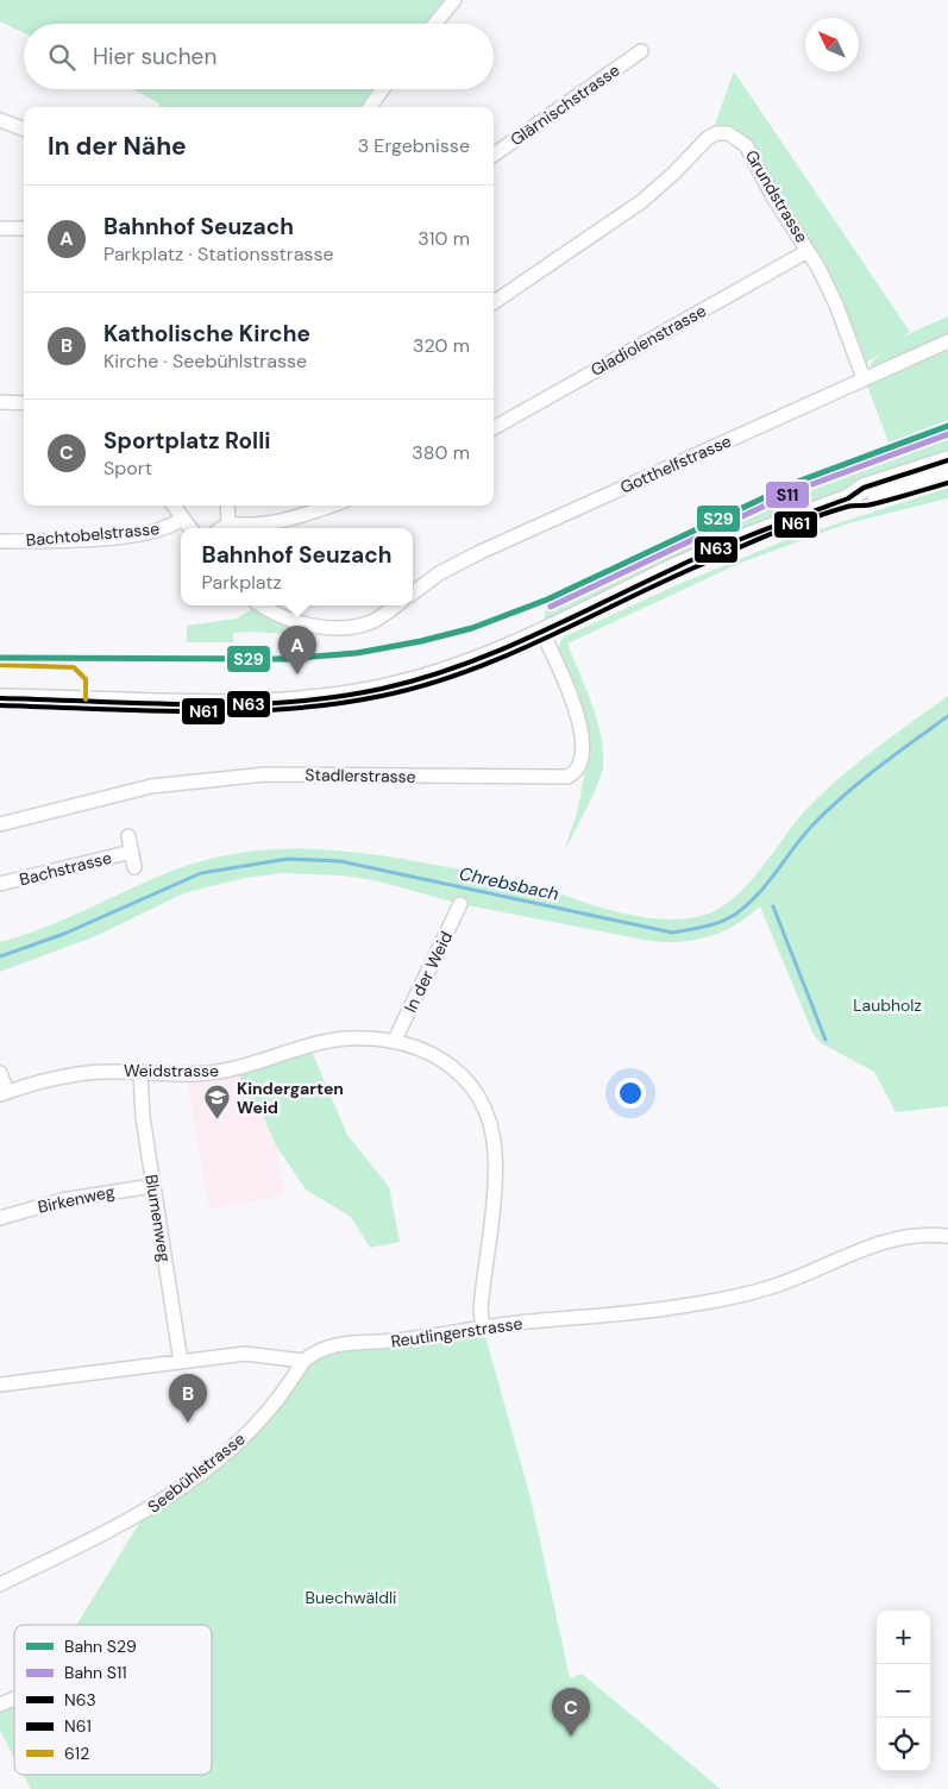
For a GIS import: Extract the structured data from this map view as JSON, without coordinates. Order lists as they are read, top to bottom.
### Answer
{
  "streets": {
    "street": [
      "Glärnischstrasse",
      "Grundstrasse",
      "Gladiolenstrasse",
      "Gotthelfstrasse",
      "Bachtobelstrasse",
      "Stadlerstrasse",
      "Bachstrasse",
      "In der Weid",
      "Weidstrasse",
      "Birkenweg",
      "Blumenweg",
      "Reutlingerstrasse",
      "Seebühlstrasse"
    ]
  },
  "crossings": [
    ["Grundstrasse", "Gladiolenstrasse"],
    ["Grundstrasse", "Gotthelfstrasse"],
    ["In der Weid", "Weidstrasse"],
    ["Weidstrasse", "Blumenweg"],
    ["Weidstrasse", "Reutlingerstrasse"],
    ["Birkenweg", "Blumenweg"],
    ["Reutlingerstrasse", "Seebühlstrasse"]
  ],
  "water": ["Chrebsbach"],
  "parks": ["Laubholz", "Buechwäldli"],
  "places": {
    "school or university": ["Kindergarten Weid"]
  },
  "lines": [
    "rail line S29",
    "rail line S11",
    "transit line N63",
    "transit line N61",
    "transit line 612"
  ],
  "legend": [
    "Bahn S29",
    "Bahn S11",
    "N63",
    "N61",
    "612"
  ],
  "north": "top left",
  "page": {
    "search": "Hier suchen",
    "heading": ["In der Nähe", "3 Ergebnisse"],
    "list": [
      {
        "mark": "A",
        "name": "Bahnhof Seuzach",
        "note": "Parkplatz · Stationsstrasse",
        "value": "310 m"
      },
      {
        "mark": "B",
        "name": "Katholische Kirche",
        "note": "Kirche · Seebühlstrasse",
        "value": "320 m"
      },
      {
        "mark": "C",
        "name": "Sportplatz Rolli",
        "note": "Sport",
        "value": "380 m"
      }
    ],
    "popup": ["Bahnhof Seuzach", "Parkplatz"],
    "pins": ["A", "B", "C"],
    "map_buttons": ["+", "−"]
  }
}
